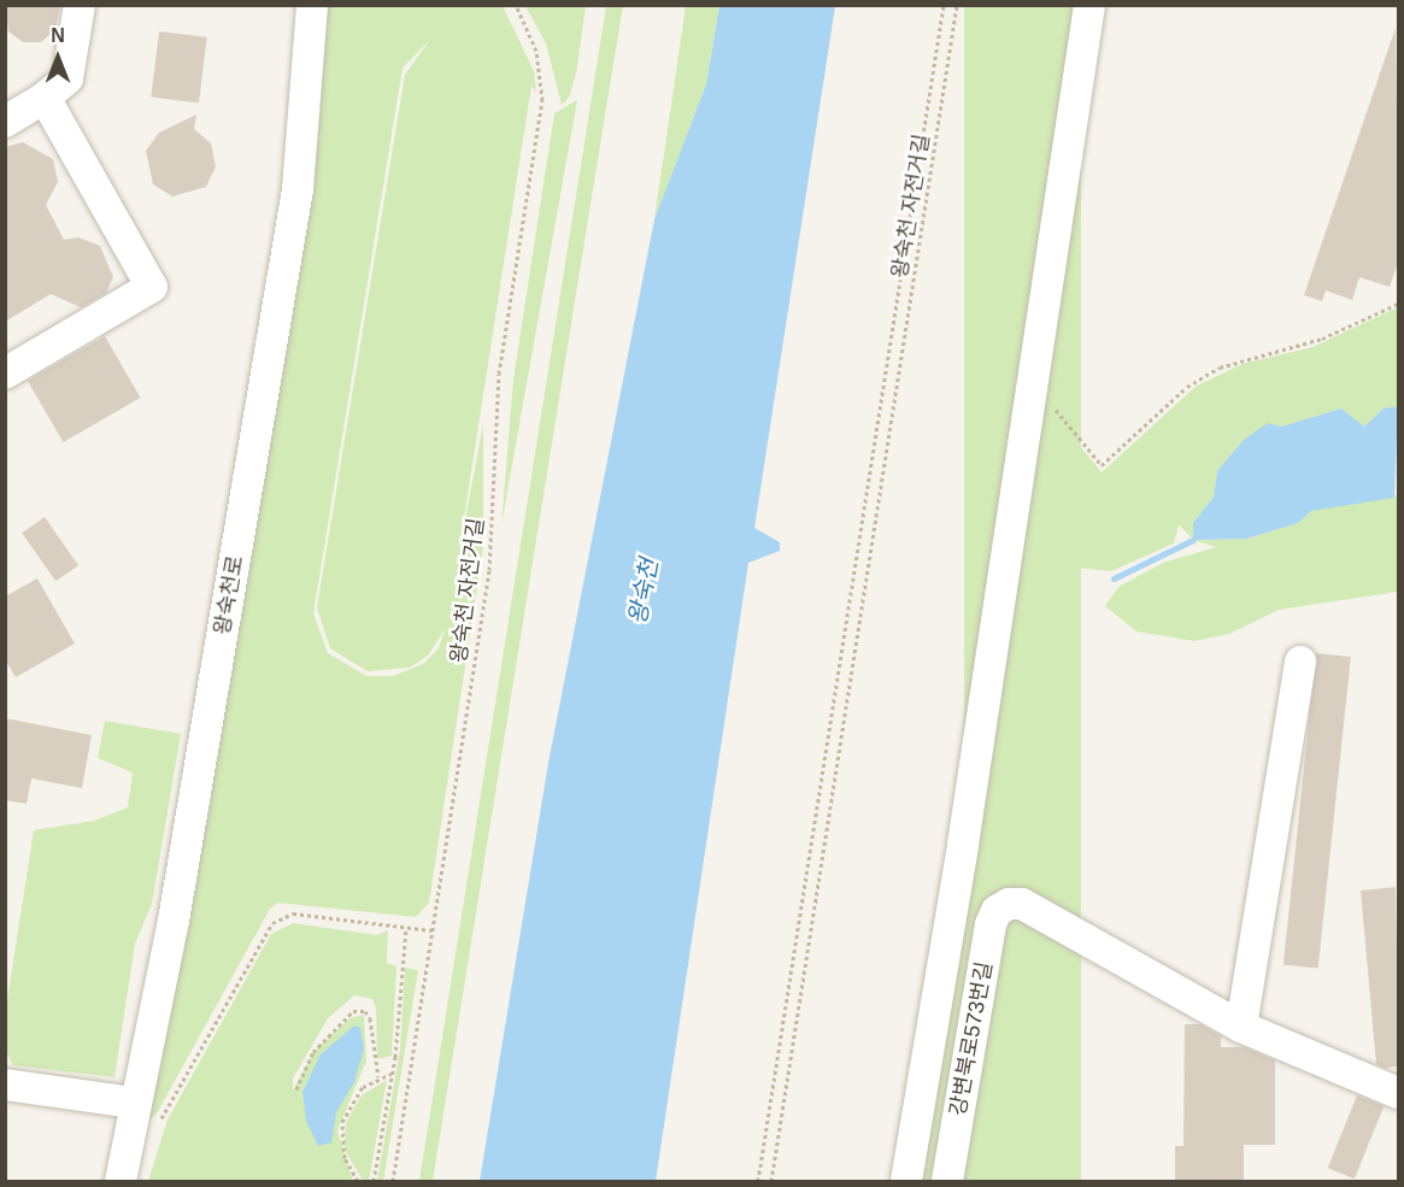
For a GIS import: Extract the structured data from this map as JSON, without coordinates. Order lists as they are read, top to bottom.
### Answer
{
  "streets": {
    "street": ["왕숙천로", "강변북로573번길"],
    "path": ["왕숙천 자전거길"]
  },
  "water": ["왕숙천"],
  "north": "top"
}
